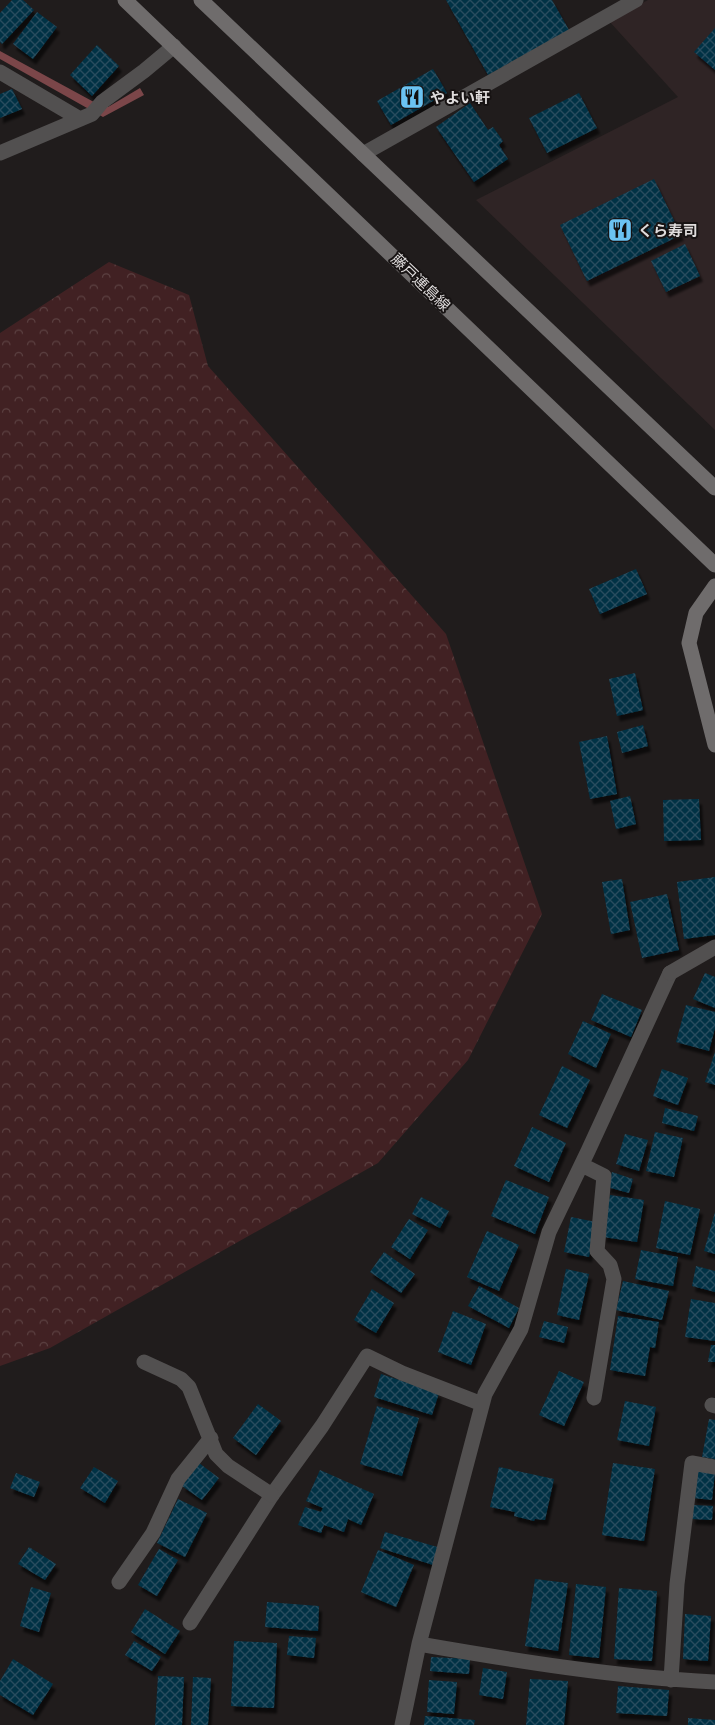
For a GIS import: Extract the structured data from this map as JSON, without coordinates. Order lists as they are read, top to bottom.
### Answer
{
  "streets": {
    "main road": ["藤戸連島線"]
  },
  "places": {
    "restaurant": ["やよい軒", "くら寿司"]
  }
}
